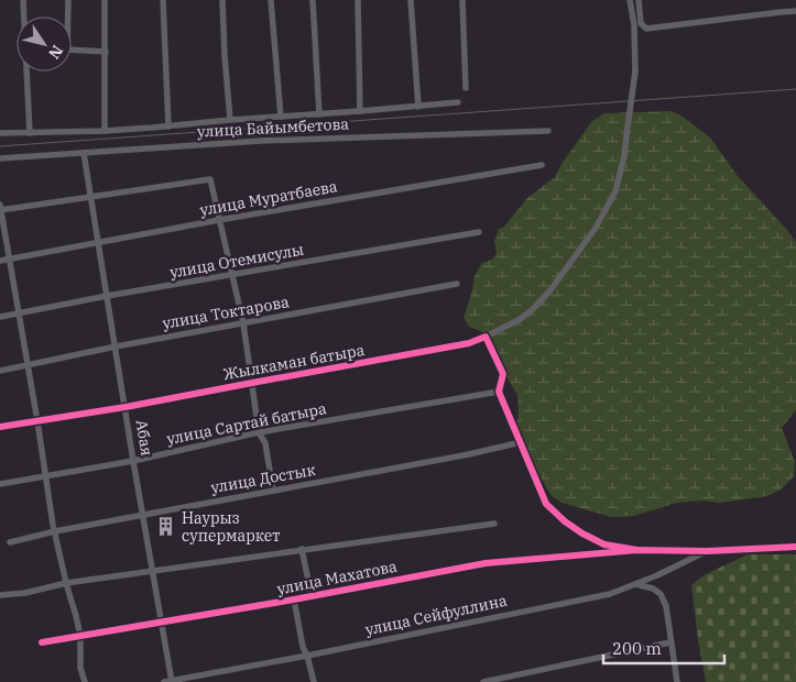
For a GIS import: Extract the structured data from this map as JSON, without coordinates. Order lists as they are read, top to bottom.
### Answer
{
  "streets": {
    "street": [
      "улица Байымбетова",
      "улица Муратбаева",
      "улица Отемисулы",
      "улица Токтарова",
      "Жылкаман батыра",
      "улица Сартай батыра",
      "Абая",
      "улица Достык",
      "улица Махатова",
      "улица Сейфуллина"
    ]
  },
  "crossings": [
    ["улица Байымбетова", "Абая"],
    ["улица Муратбаева", "Абая"],
    ["улица Отемисулы", "Абая"],
    ["улица Токтарова", "Абая"],
    ["Жылкаман батыра", "Абая"],
    ["улица Сартай батыра", "Абая"],
    ["Абая", "улица Достык"],
    ["Абая", "улица Махатова"],
    ["Абая", "улица Сейфуллина"]
  ],
  "places": {
    "building": ["Наурыз супермаркет"]
  },
  "scale_bar": "200 m",
  "north": "bottom right"
}
